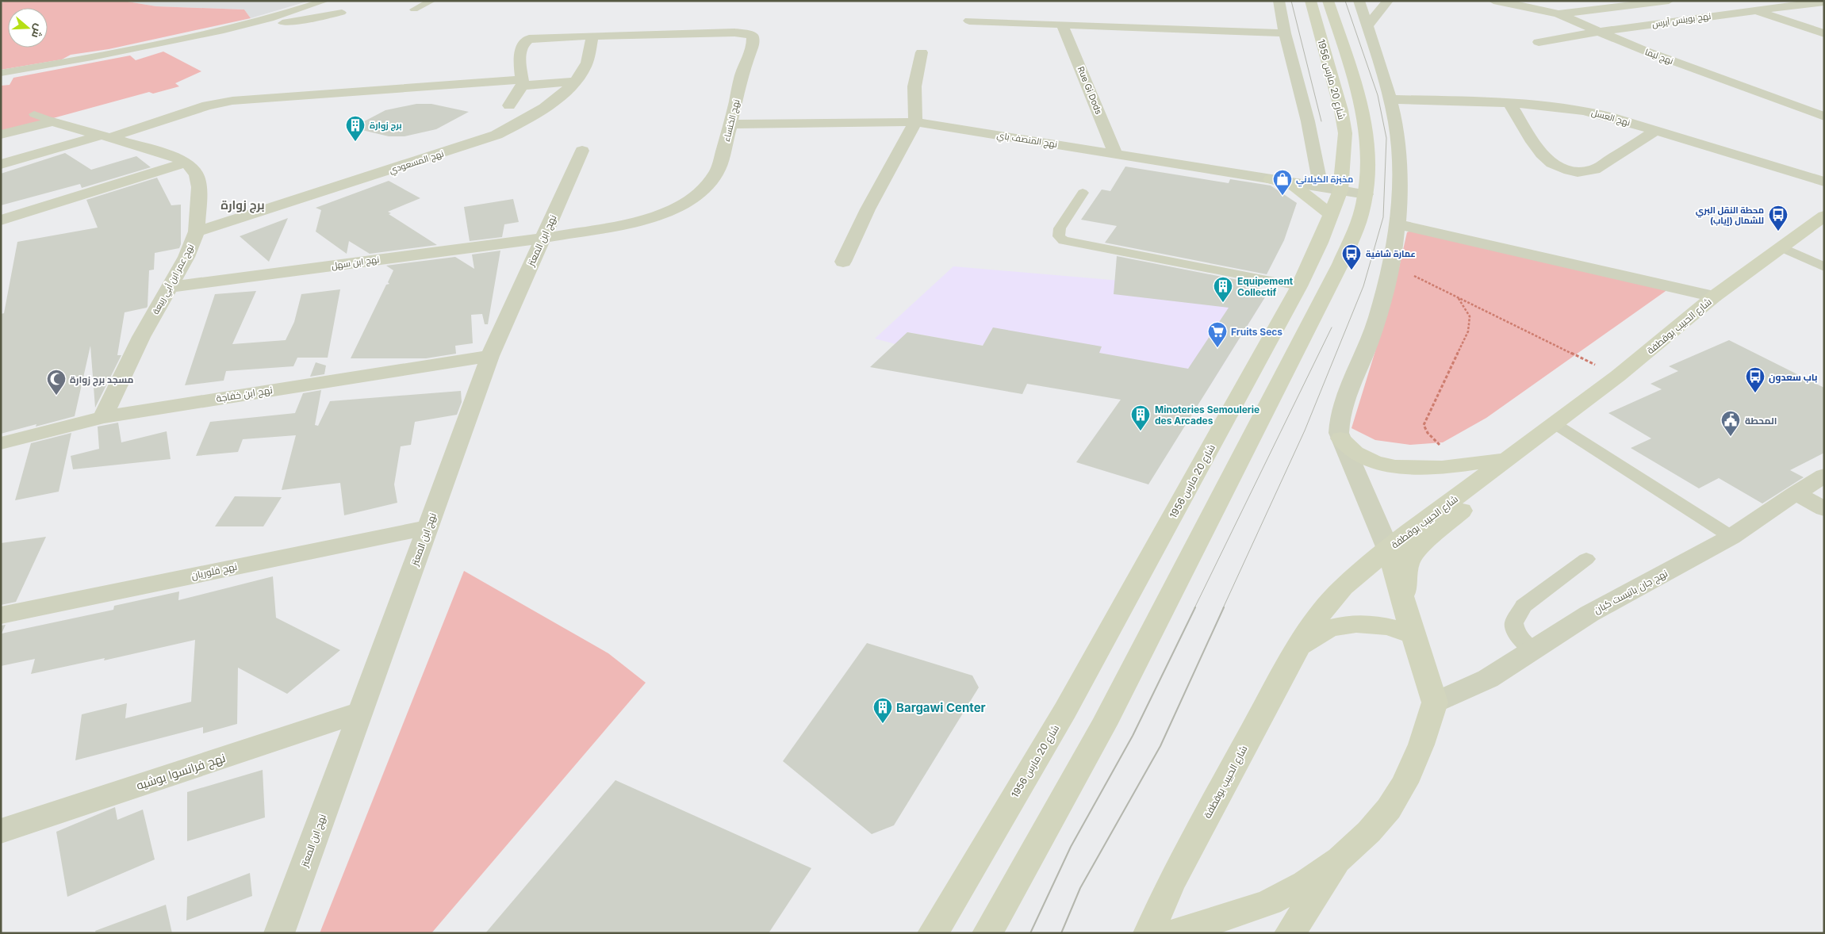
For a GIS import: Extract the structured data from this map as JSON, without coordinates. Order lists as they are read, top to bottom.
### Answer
{
  "streets": {
    "main road": ["شارع 20 مارس 1956", "شارع الحبيب بوقطفة"],
    "street": [
      "نهج بوينس آيرس",
      "نهج ليما",
      "Rue Gi Dods",
      "نهج العسل",
      "نهج الخنساء",
      "نهج المنصف باي",
      "نهج المسعودي",
      "نهج ابن المعتز",
      "نهج ابن سهل",
      "نهج عمر ابن أبي ربيعة",
      "نهج ابن خفاجة",
      "نهج فلوريان",
      "نهج جان باتيست كبان",
      "نهج فرانسوا بوشيه"
    ]
  },
  "crossings": [
    ["نهج بوينس آيرس", "نهج ليما"],
    ["شارع 20 مارس 1956", "نهج المنصف باي"],
    ["Rue Gi Dods", "نهج المنصف باي"],
    ["نهج الخنساء", "نهج المنصف باي"],
    ["نهج الخنساء", "نهج المسعودي"],
    ["نهج الخنساء", "نهج ابن المعتز"],
    ["نهج الخنساء", "نهج ابن سهل"],
    ["نهج المسعودي", "نهج عمر ابن أبي ربيعة"],
    ["نهج ابن المعتز", "نهج ابن سهل"],
    ["نهج ابن المعتز", "نهج ابن خفاجة"],
    ["نهج ابن المعتز", "نهج فلوريان"],
    ["نهج ابن المعتز", "نهج فرانسوا بوشيه"],
    ["نهج ابن سهل", "نهج عمر ابن أبي ربيعة"],
    ["نهج عمر ابن أبي ربيعة", "نهج ابن خفاجة"]
  ],
  "districts": ["برج زوارة"],
  "places": {
    "building": [
      "برج زوارة",
      "Equipement Collectif",
      "Minoteries Semoulerie des Arcades",
      "Bargawi Center"
    ],
    "shop": ["مخبزة الكيلاني"],
    "bus stop": ["محطة النقل البري للشمال (إياب)", "عمارة شافية", "باب سعدون"],
    "supermarket": ["Fruits Secs"],
    "mosque": ["مسجد برج زوارة"],
    "public building": ["المحطة"]
  },
  "north": "right"
}
